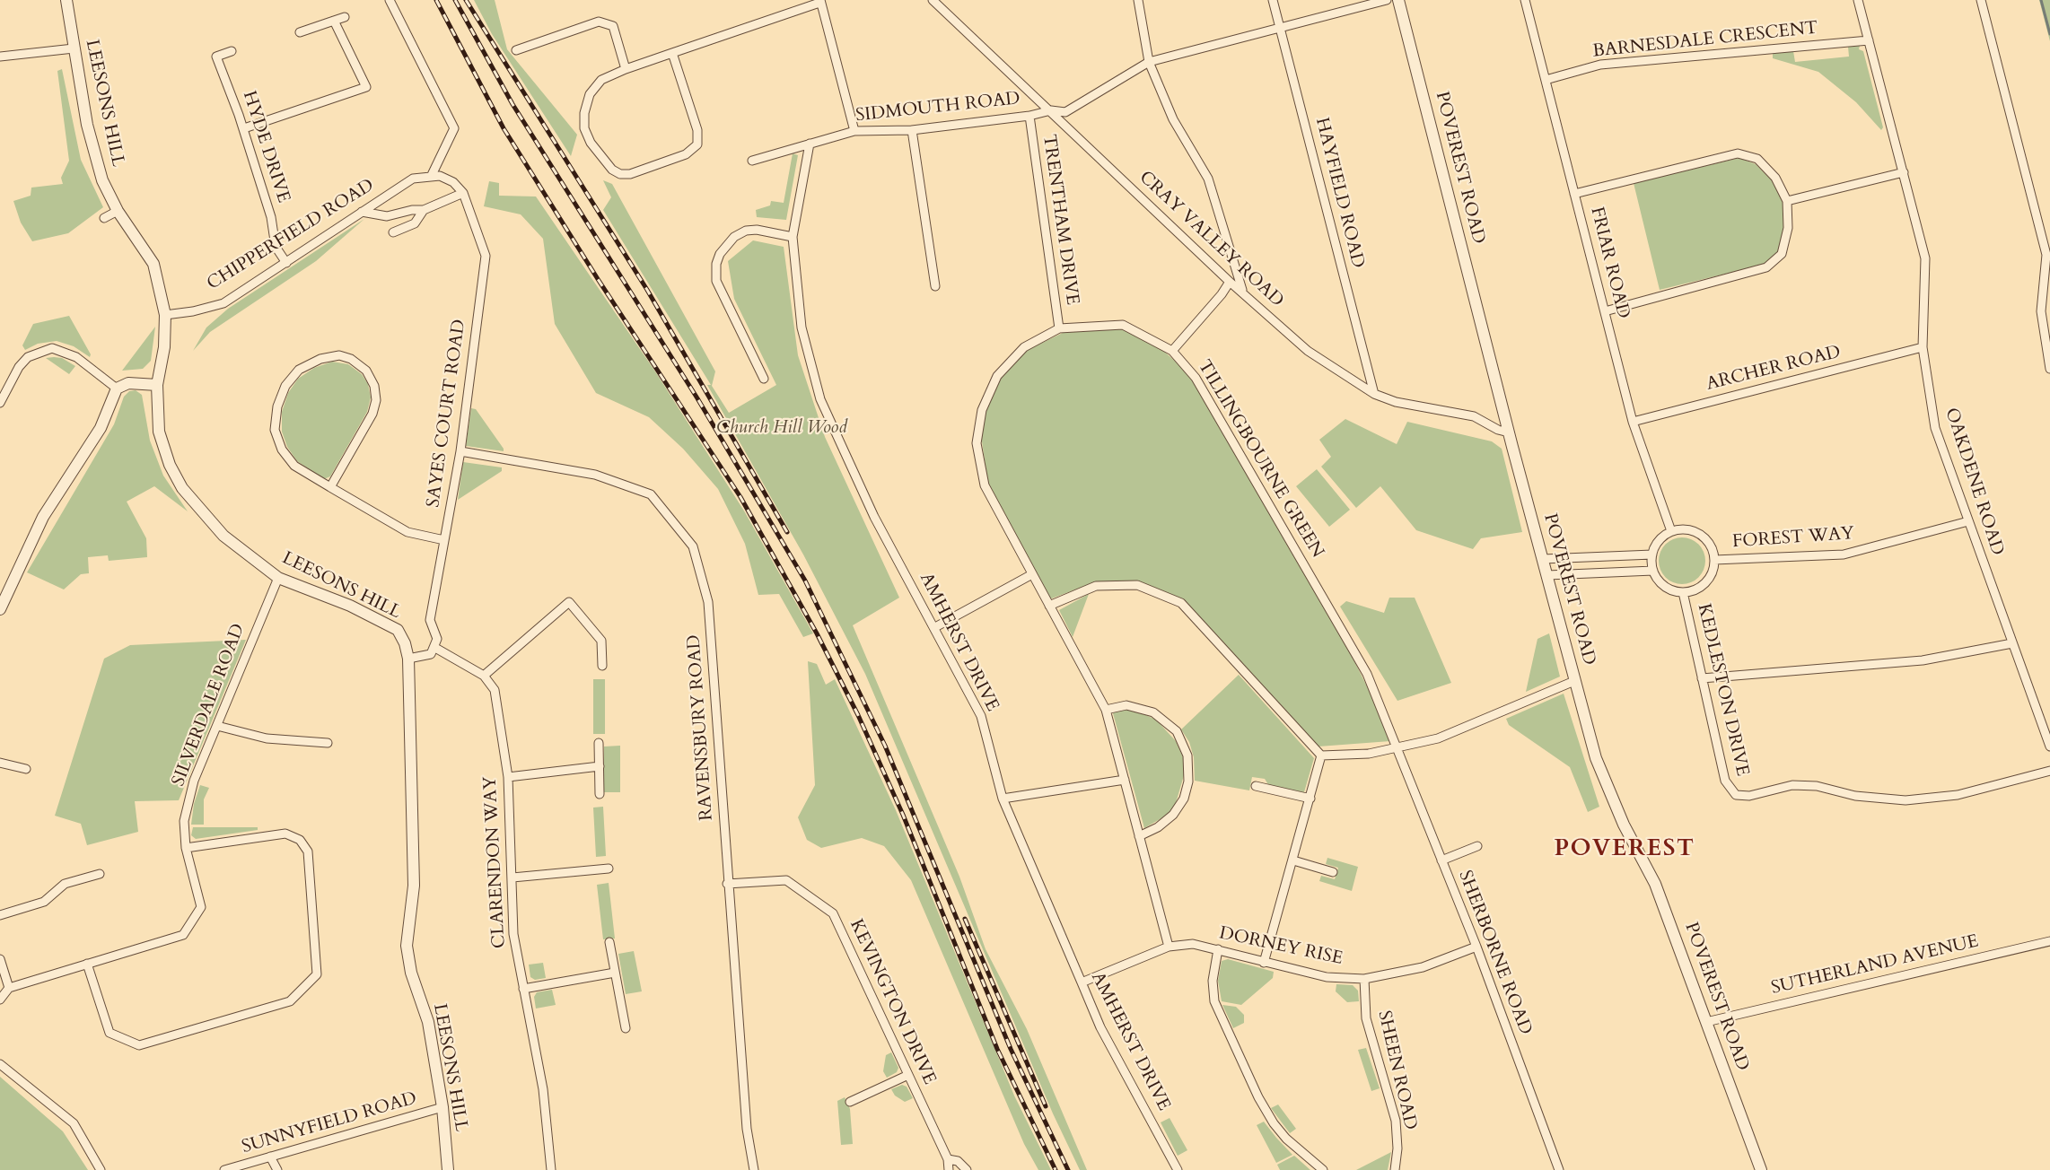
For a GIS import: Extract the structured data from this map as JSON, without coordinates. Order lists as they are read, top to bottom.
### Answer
{
  "streets": {
    "street": [
      "BARNESDALE CRESCENT",
      "LEESONS HILL",
      "SIDMOUTH ROAD",
      "HYDE DRIVE",
      "POVEREST ROAD",
      "HAYFIELD ROAD",
      "TRENTHAM DRIVE",
      "CHIPPERFIELD ROAD",
      "CRAY VALLEY ROAD",
      "FRIAR ROAD",
      "ARCHER ROAD",
      "SAYES COURT ROAD",
      "TILLINGBOURNE GREEN",
      "OAKDENE ROAD",
      "FOREST WAY",
      "AMHERST DRIVE",
      "KEDLESTON DRIVE",
      "SILVERDALE ROAD",
      "RAVENSBURY ROAD",
      "CLARENDON WAY",
      "DORNEY RISE",
      "SHERBORNE ROAD",
      "SUTHERLAND AVENUE",
      "KEVINGTON DRIVE",
      "SHEEN ROAD",
      "SUNNYFIELD ROAD"
    ]
  },
  "crossings": [
    ["BARNESDALE CRESCENT", "FRIAR ROAD"],
    ["BARNESDALE CRESCENT", "OAKDENE ROAD"],
    ["LEESONS HILL", "CHIPPERFIELD ROAD"],
    ["LEESONS HILL", "SILVERDALE ROAD"],
    ["LEESONS HILL", "SUNNYFIELD ROAD"],
    ["SIDMOUTH ROAD", "HAYFIELD ROAD"],
    ["SIDMOUTH ROAD", "TRENTHAM DRIVE"],
    ["SIDMOUTH ROAD", "CRAY VALLEY ROAD"],
    ["SIDMOUTH ROAD", "AMHERST DRIVE"],
    ["HYDE DRIVE", "CHIPPERFIELD ROAD"],
    ["POVEREST ROAD", "CRAY VALLEY ROAD"],
    ["POVEREST ROAD", "SUTHERLAND AVENUE"],
    ["HAYFIELD ROAD", "CRAY VALLEY ROAD"],
    ["TRENTHAM DRIVE", "TILLINGBOURNE GREEN"],
    ["FRIAR ROAD", "ARCHER ROAD"],
    ["FRIAR ROAD", "FOREST WAY"],
    ["FRIAR ROAD", "KEDLESTON DRIVE"],
    ["ARCHER ROAD", "OAKDENE ROAD"],
    ["SAYES COURT ROAD", "RAVENSBURY ROAD"],
    ["TILLINGBOURNE GREEN", "DORNEY RISE"],
    ["TILLINGBOURNE GREEN", "SHERBORNE ROAD"],
    ["OAKDENE ROAD", "FOREST WAY"],
    ["FOREST WAY", "KEDLESTON DRIVE"],
    ["AMHERST DRIVE", "DORNEY RISE"],
    ["RAVENSBURY ROAD", "KEVINGTON DRIVE"],
    ["DORNEY RISE", "SHERBORNE ROAD"],
    ["DORNEY RISE", "SHEEN ROAD"]
  ],
  "districts": ["POVEREST"],
  "parks": ["Church Hill Wood"]
}
